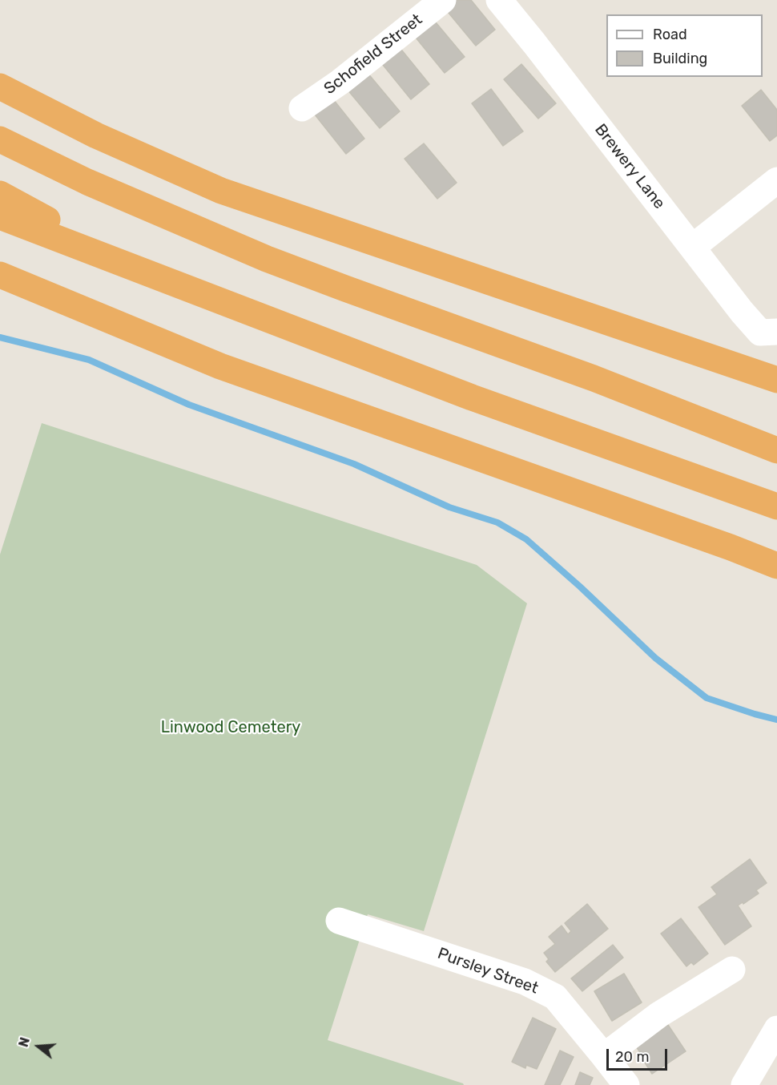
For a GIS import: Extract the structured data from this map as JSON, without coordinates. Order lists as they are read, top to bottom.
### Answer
{
  "streets": {
    "street": ["Schofield Street", "Brewery Lane", "Pursley Street"]
  },
  "parks": ["Linwood Cemetery"],
  "legend": ["Road", "Building"],
  "scale_bar": "20 m",
  "north": "left"
}
